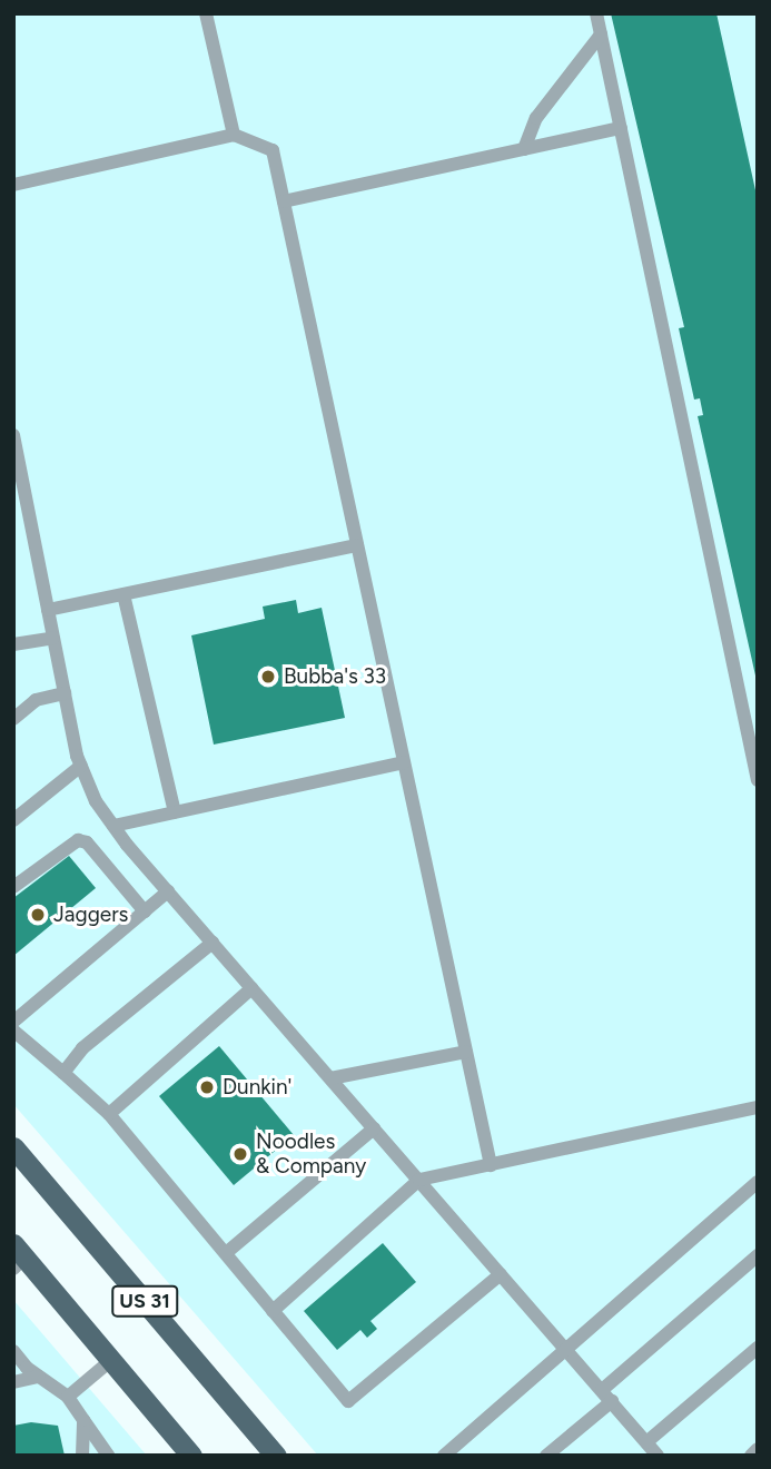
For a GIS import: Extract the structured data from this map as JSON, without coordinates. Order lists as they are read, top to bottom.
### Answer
{
  "streets": {
    "main road": ["US 31"]
  },
  "places": [
    "Bubba's 33",
    "Jaggers",
    "Dunkin'",
    "Noodles & Company"
  ]
}
